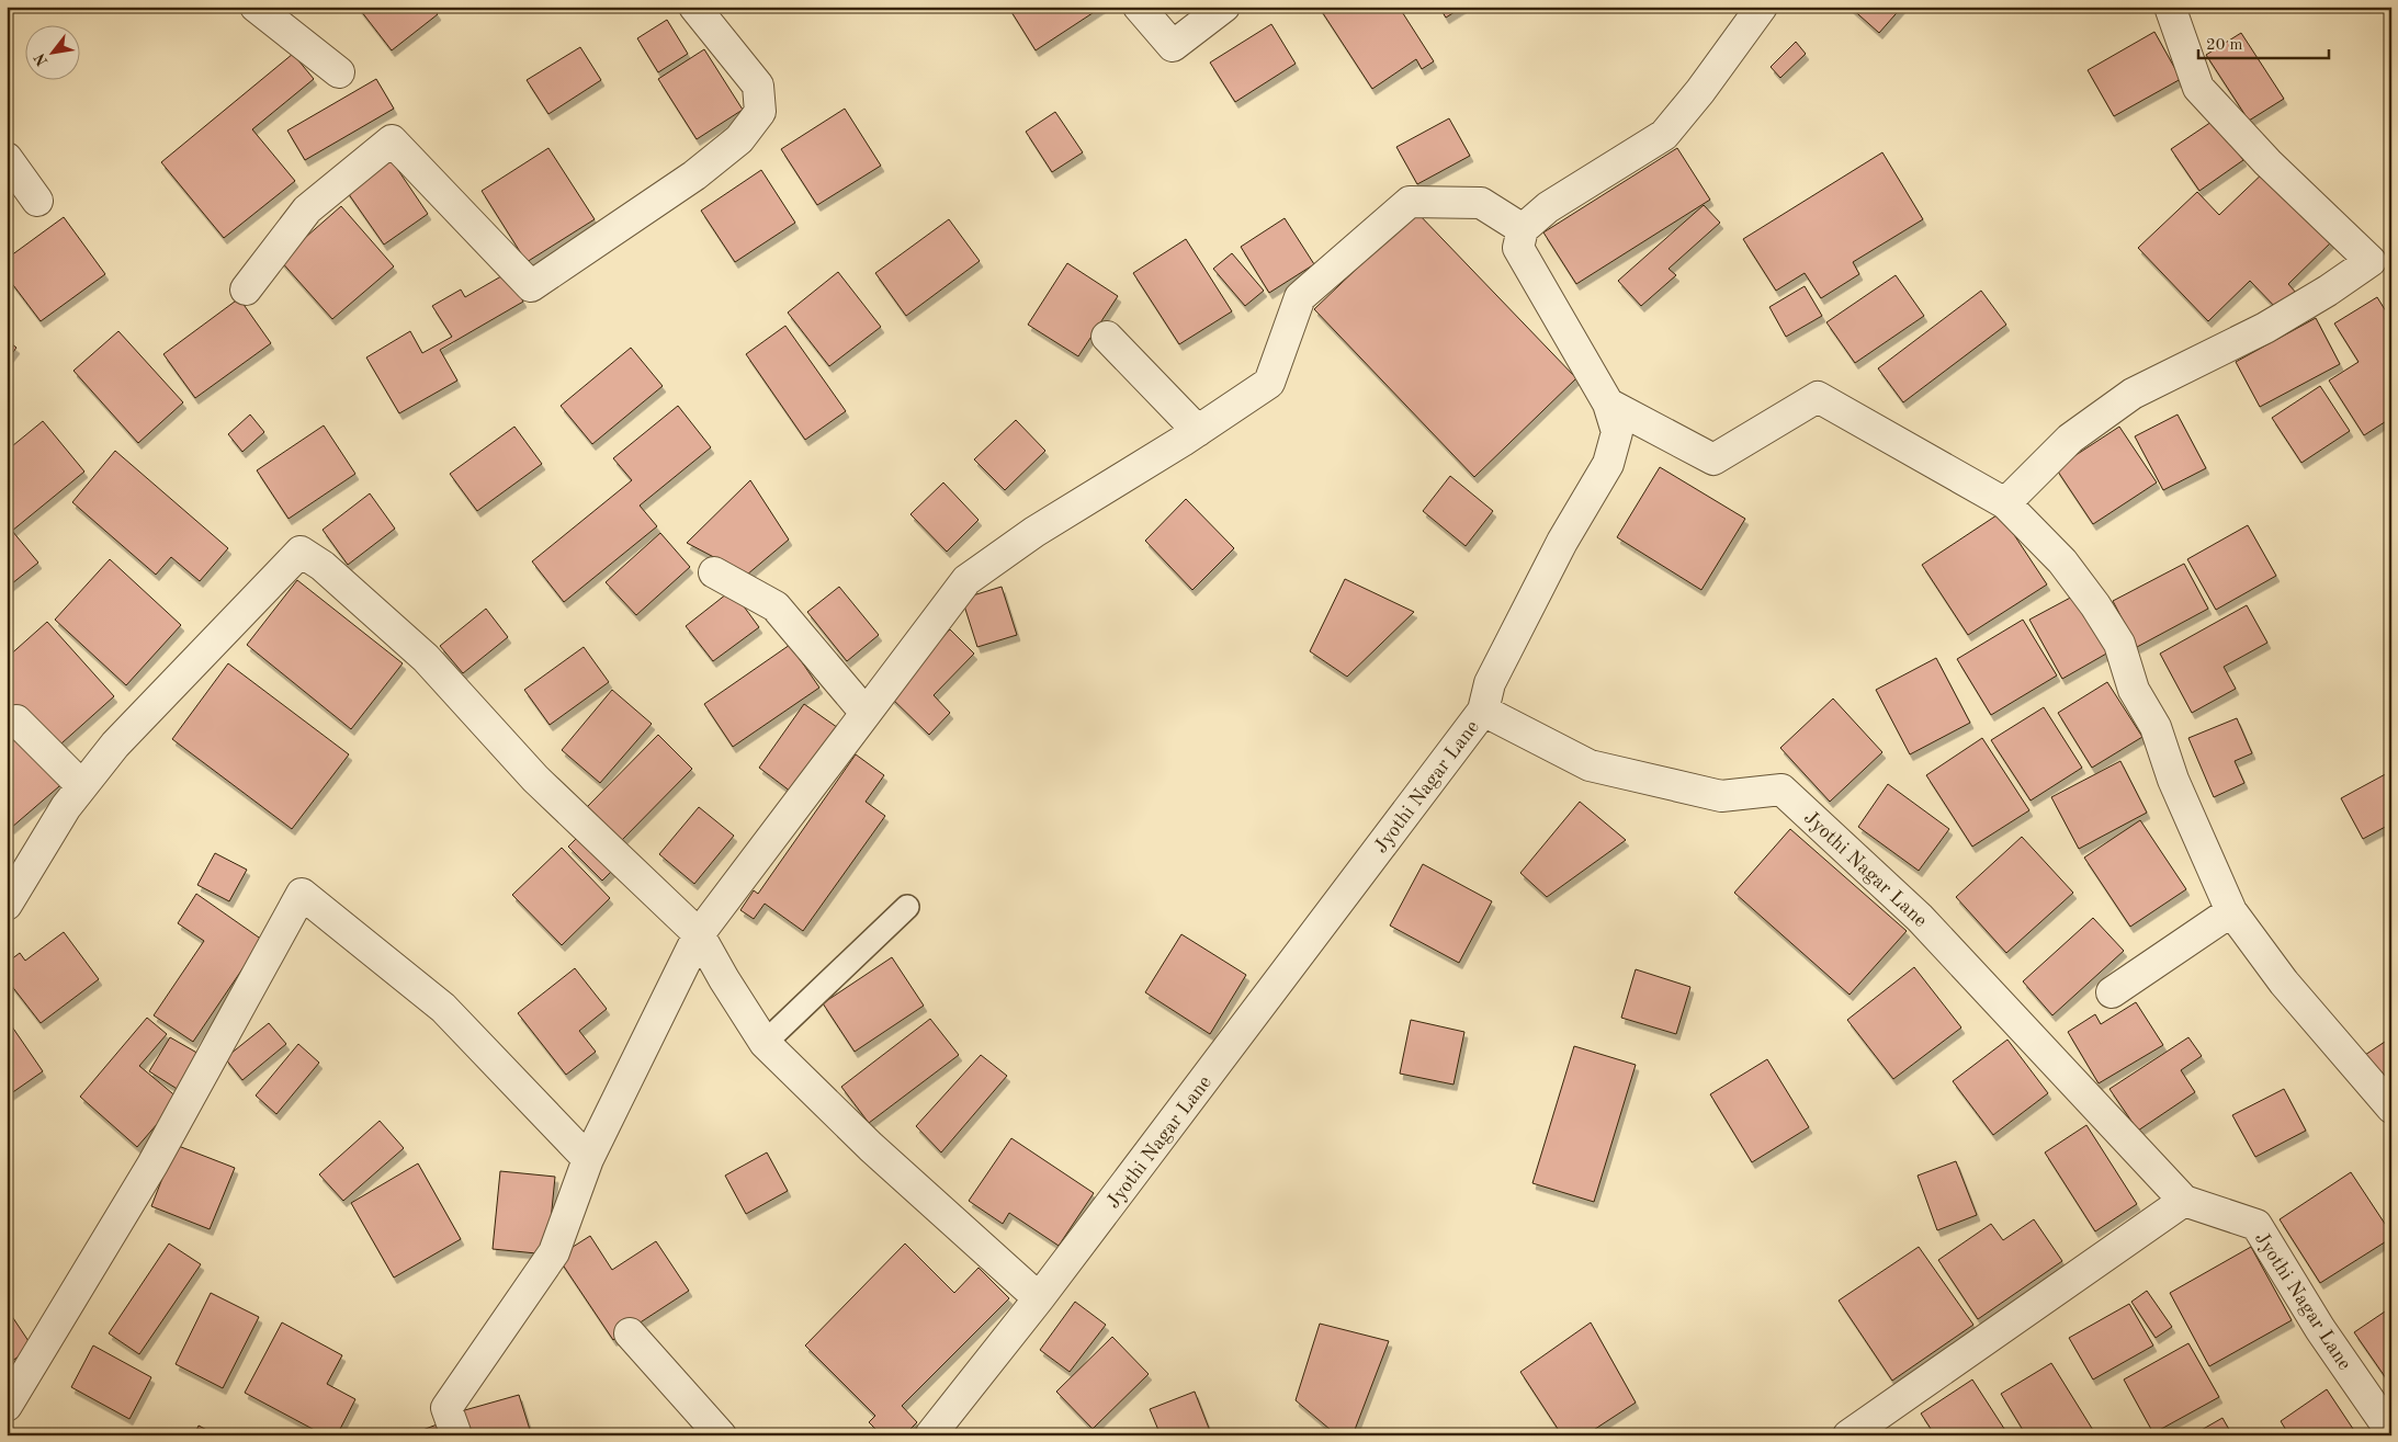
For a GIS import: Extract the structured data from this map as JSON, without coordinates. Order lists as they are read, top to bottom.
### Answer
{
  "streets": {
    "street": ["Jyothi Nagar Lane"]
  },
  "scale_bar": "20 m",
  "north": "bottom left"
}
